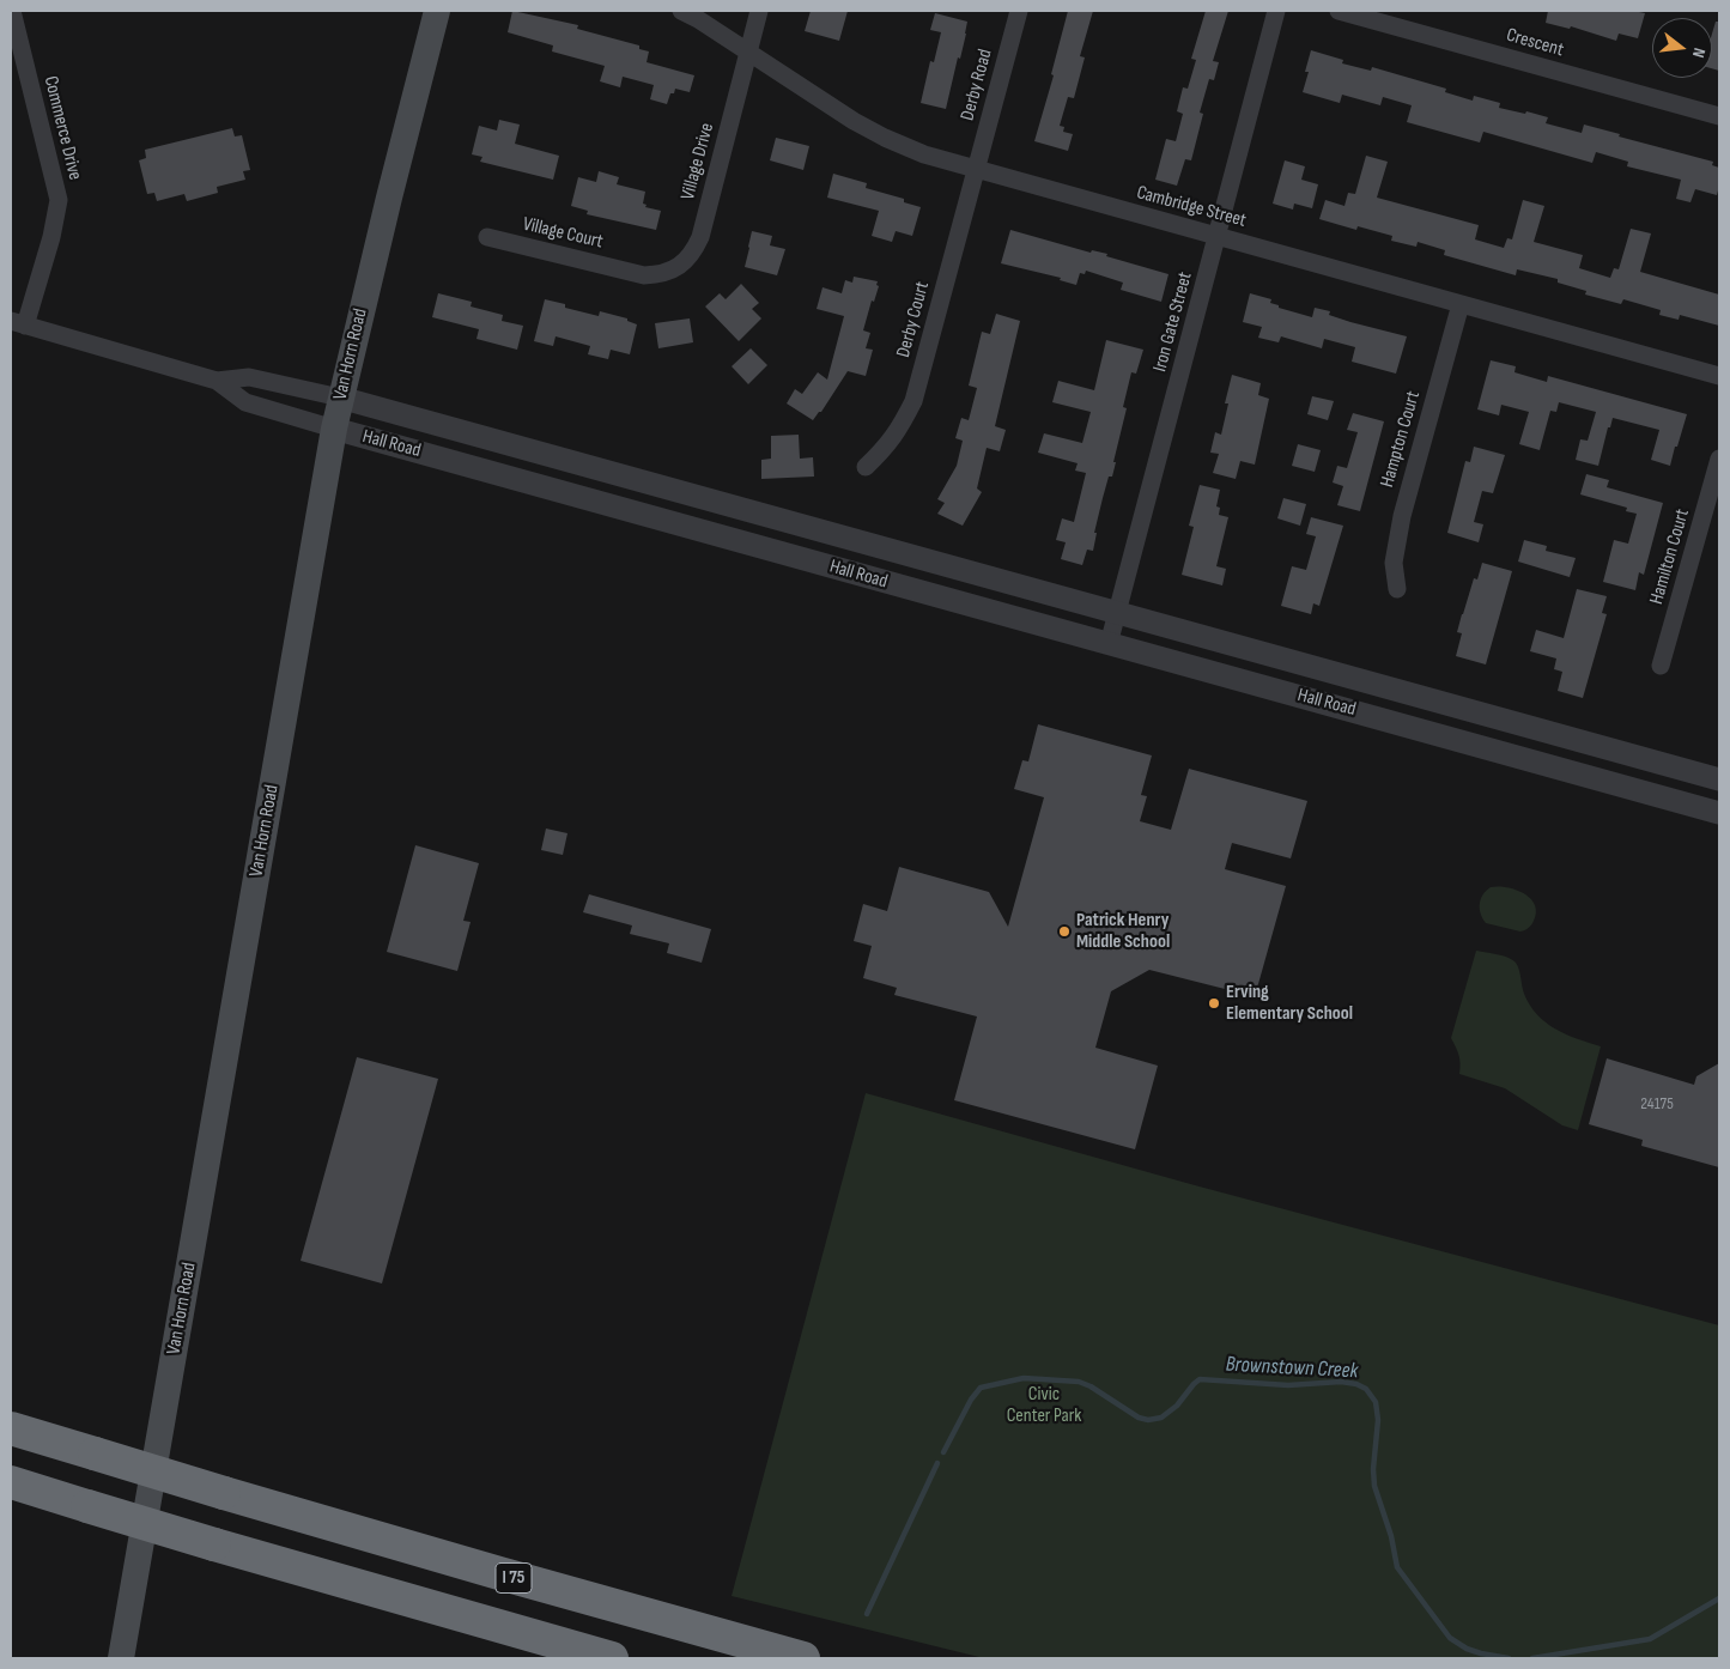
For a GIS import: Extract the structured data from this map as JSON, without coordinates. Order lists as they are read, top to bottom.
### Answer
{
  "streets": {
    "highway": ["I 75"],
    "main road": ["Van Horn Road"],
    "street": [
      "Crescent",
      "Derby Road",
      "Commerce Drive",
      "Village Drive",
      "Cambridge Street",
      "Village Court",
      "Derby Court",
      "Iron Gate Street",
      "Hampton Court",
      "Hall Road",
      "Hamilton Court"
    ]
  },
  "crossings": [
    ["Derby Road", "Cambridge Street"],
    ["Derby Road", "Derby Court"],
    ["Commerce Drive", "Hall Road"],
    ["Village Drive", "Cambridge Street"],
    ["Village Drive", "Village Court"],
    ["Cambridge Street", "Derby Court"],
    ["Cambridge Street", "Iron Gate Street"],
    ["Cambridge Street", "Hampton Court"],
    ["Iron Gate Street", "Hall Road"],
    ["Van Horn Road", "Hall Road"]
  ],
  "water": ["Brownstown Creek"],
  "parks": ["Civic Center Park"],
  "places": ["Patrick Henry Middle School", "Erving Elementary School"],
  "house_numbers": ["24175"],
  "north": "right"
}
